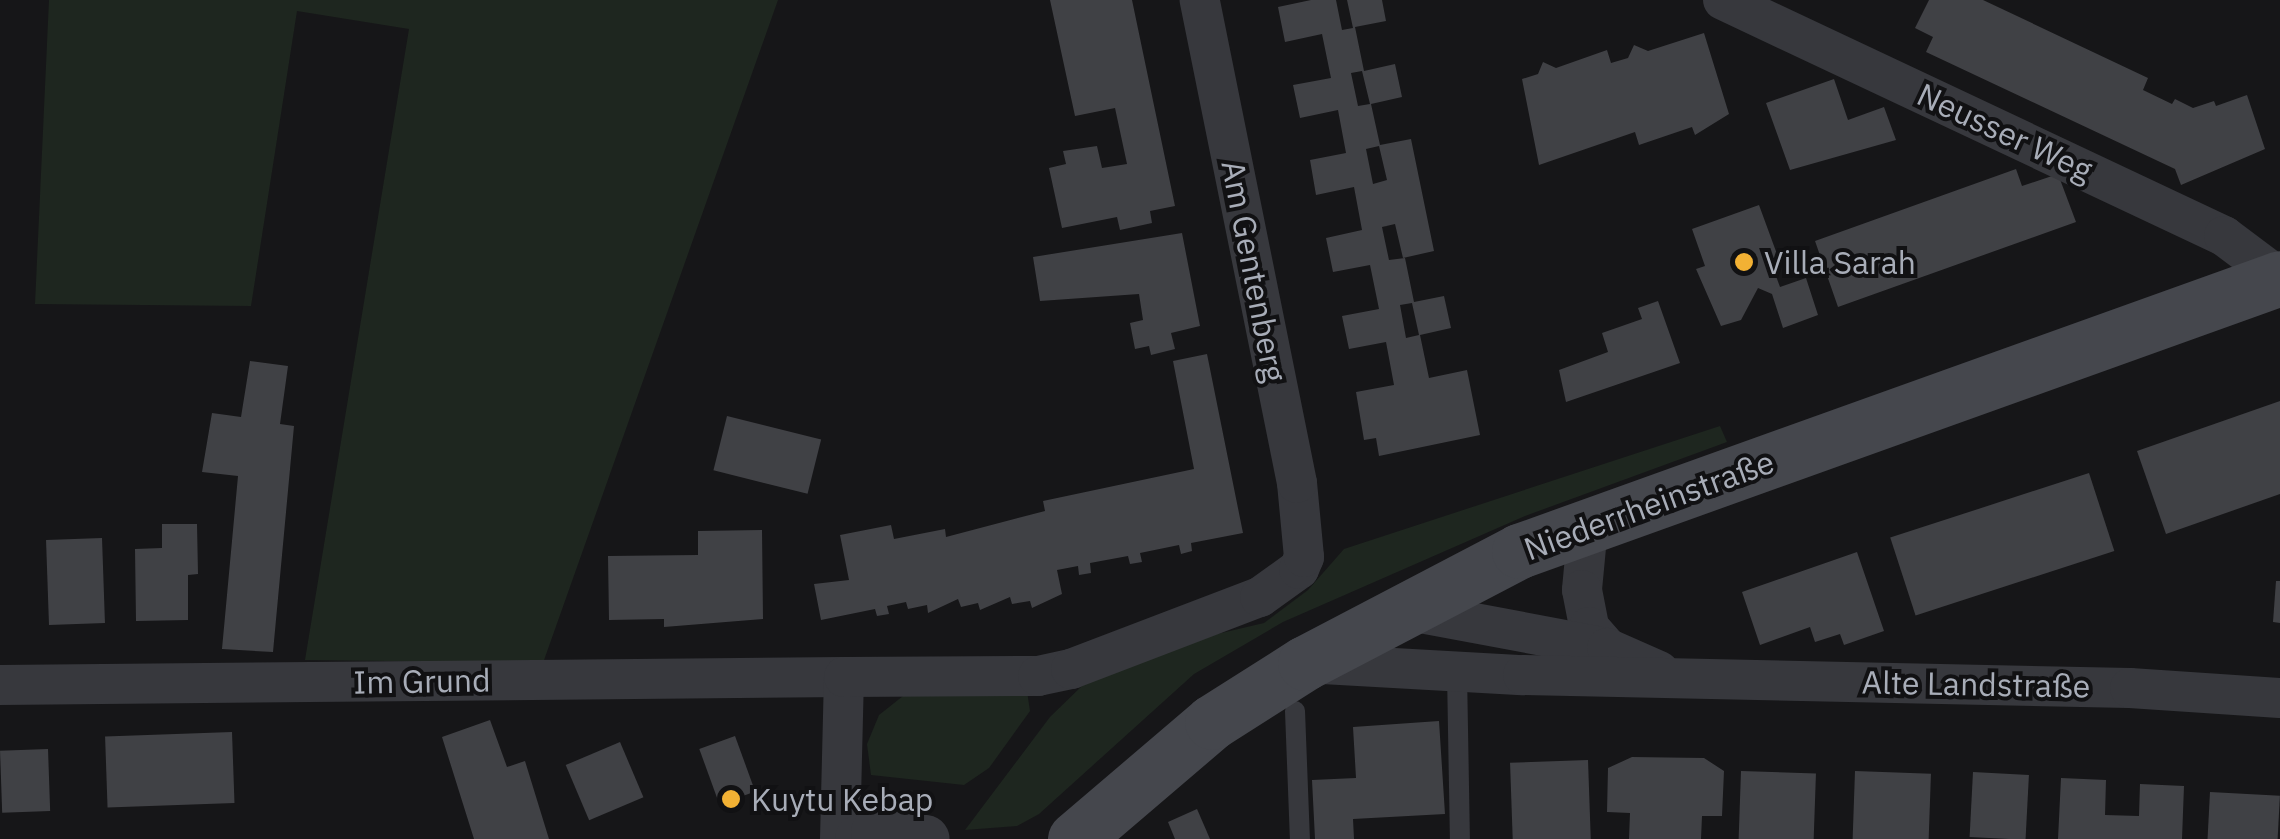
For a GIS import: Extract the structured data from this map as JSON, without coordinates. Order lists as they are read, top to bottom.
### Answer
{
  "streets": {
    "main road": ["Niederrheinstraße"],
    "street": [
      "Neusser Weg",
      "Am Gentenberg",
      "Im Grund",
      "Alte Landstraße"
    ]
  },
  "crossings": [
    ["Neusser Weg", "Niederrheinstraße"],
    ["Am Gentenberg", "Im Grund"],
    ["Niederrheinstraße", "Alte Landstraße"]
  ],
  "places": ["Villa Sarah", "Kuytu Kebap"]
}
